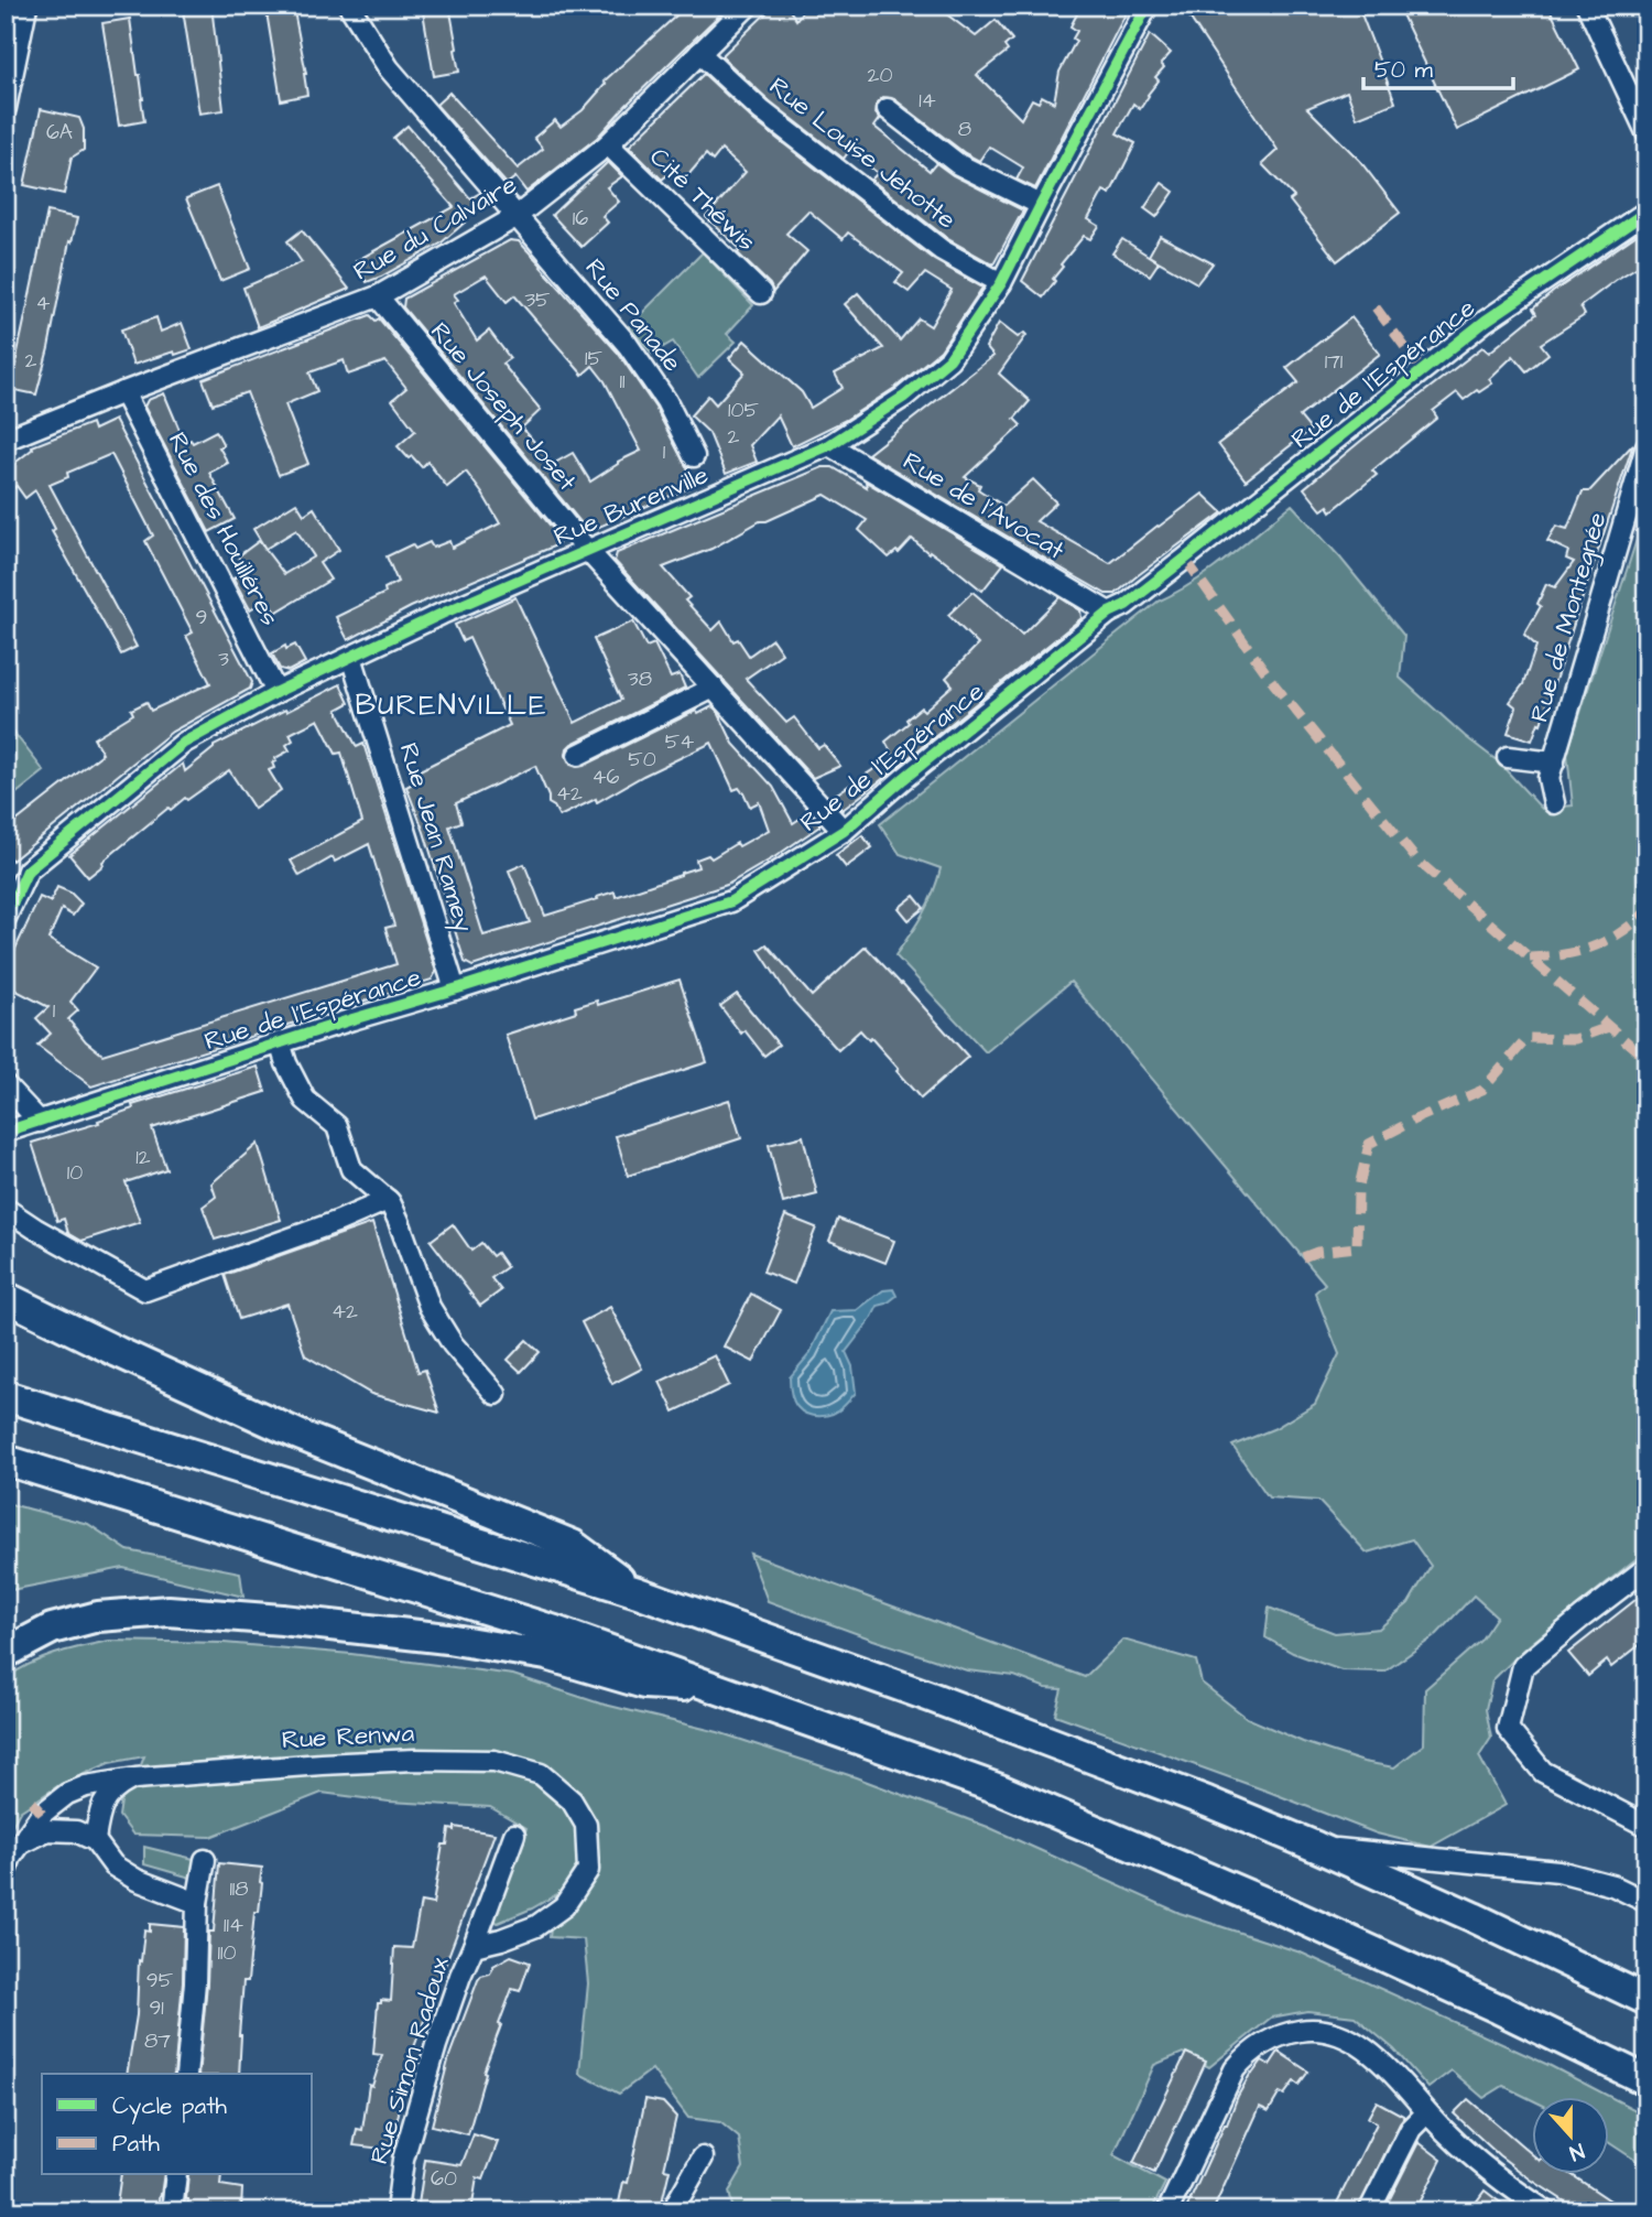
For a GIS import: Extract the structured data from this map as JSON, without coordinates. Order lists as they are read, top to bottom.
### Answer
{
  "streets": {
    "street": [
      "Rue Louise Jehotte",
      "Cité Théwis",
      "Rue du Calvaire",
      "Rue Panade",
      "Rue de l'Espérance",
      "Rue Joseph Joset",
      "Rue Burenville",
      "Rue de l'Avocat",
      "Rue des Houilléres",
      "Rue de Montegnée",
      "Rue Jean Ramey",
      "Rue Renwa",
      "Rue Simon Radoux"
    ]
  },
  "crossings": [
    ["Rue Louise Jehotte", "Rue du Calvaire"],
    ["Rue Louise Jehotte", "Rue Burenville"],
    ["Cité Théwis", "Rue du Calvaire"],
    ["Rue du Calvaire", "Rue Panade"],
    ["Rue du Calvaire", "Rue Joseph Joset"],
    ["Rue du Calvaire", "Rue des Houilléres"],
    ["Rue de l'Espérance", "Rue Joseph Joset"],
    ["Rue de l'Espérance", "Rue de l'Avocat"],
    ["Rue de l'Espérance", "Rue Jean Ramey"],
    ["Rue Joseph Joset", "Rue Burenville"],
    ["Rue Burenville", "Rue de l'Avocat"],
    ["Rue Burenville", "Rue des Houilléres"],
    ["Rue Burenville", "Rue Jean Ramey"],
    ["Rue Renwa", "Rue Simon Radoux"]
  ],
  "districts": ["BURENVILLE"],
  "house_numbers": [
    "20",
    "14",
    "8",
    "6A",
    "16",
    "35",
    "4",
    "15",
    "2",
    "171",
    "11",
    "105",
    "2",
    "1",
    "9",
    "3",
    "38",
    "54",
    "50",
    "46",
    "42",
    "1",
    "12",
    "10",
    "42",
    "118",
    "114",
    "110",
    "95",
    "91",
    "87",
    "60"
  ],
  "legend": ["Cycle path", "Path"],
  "scale_bar": "50 m",
  "north": "bottom"
}
